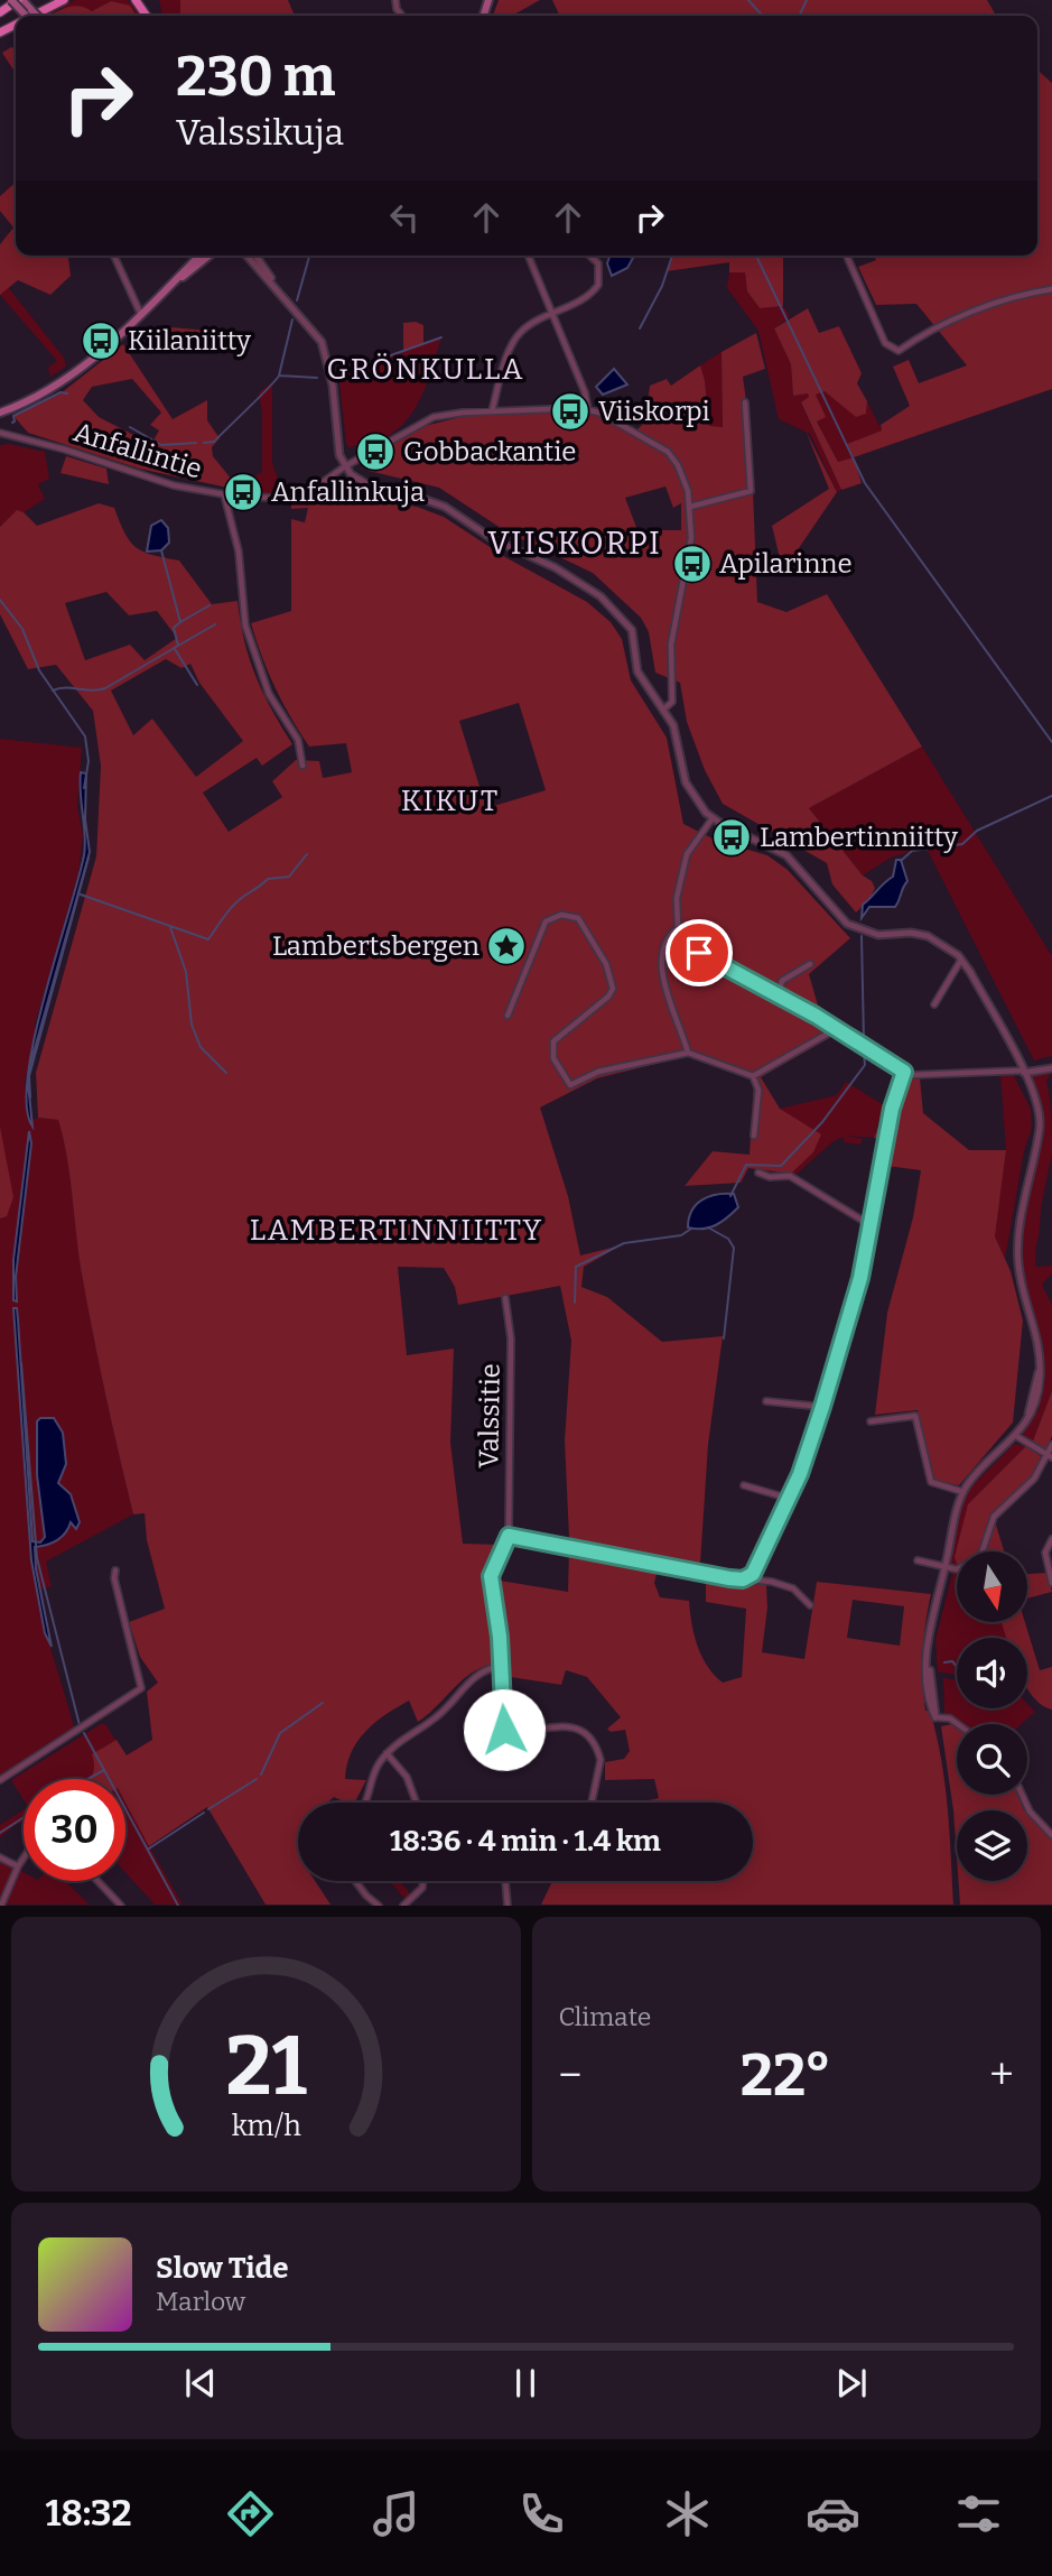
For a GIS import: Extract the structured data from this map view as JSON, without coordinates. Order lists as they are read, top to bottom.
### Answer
{
  "streets": {
    "street": ["Anfallintie", "Valssitie"]
  },
  "districts": [
    "GRÖNKULLA",
    "VIISKORPI",
    "KIKUT",
    "LAMBERTINNIITTY"
  ],
  "places": {
    "bus stop": [
      "Kiilaniitty",
      "Viiskorpi",
      "Gobbackantie",
      "Anfallinkuja",
      "Apilarinne",
      "Lambertinniitty"
    ],
    "place": ["Lambertsbergen"]
  },
  "north": "bottom",
  "page": {
    "turn": ["230 m", "Valssikuja"],
    "limit": "30",
    "trip": "18:36 · 4 min · 1.4 km",
    "tile": "Climate",
    "heat": ["−", "22°", "+"],
    "song": ["Slow Tide", "Marlow"],
    "tabs": "18:32",
    "gauge": ["21", "km/h"]
  }
}
